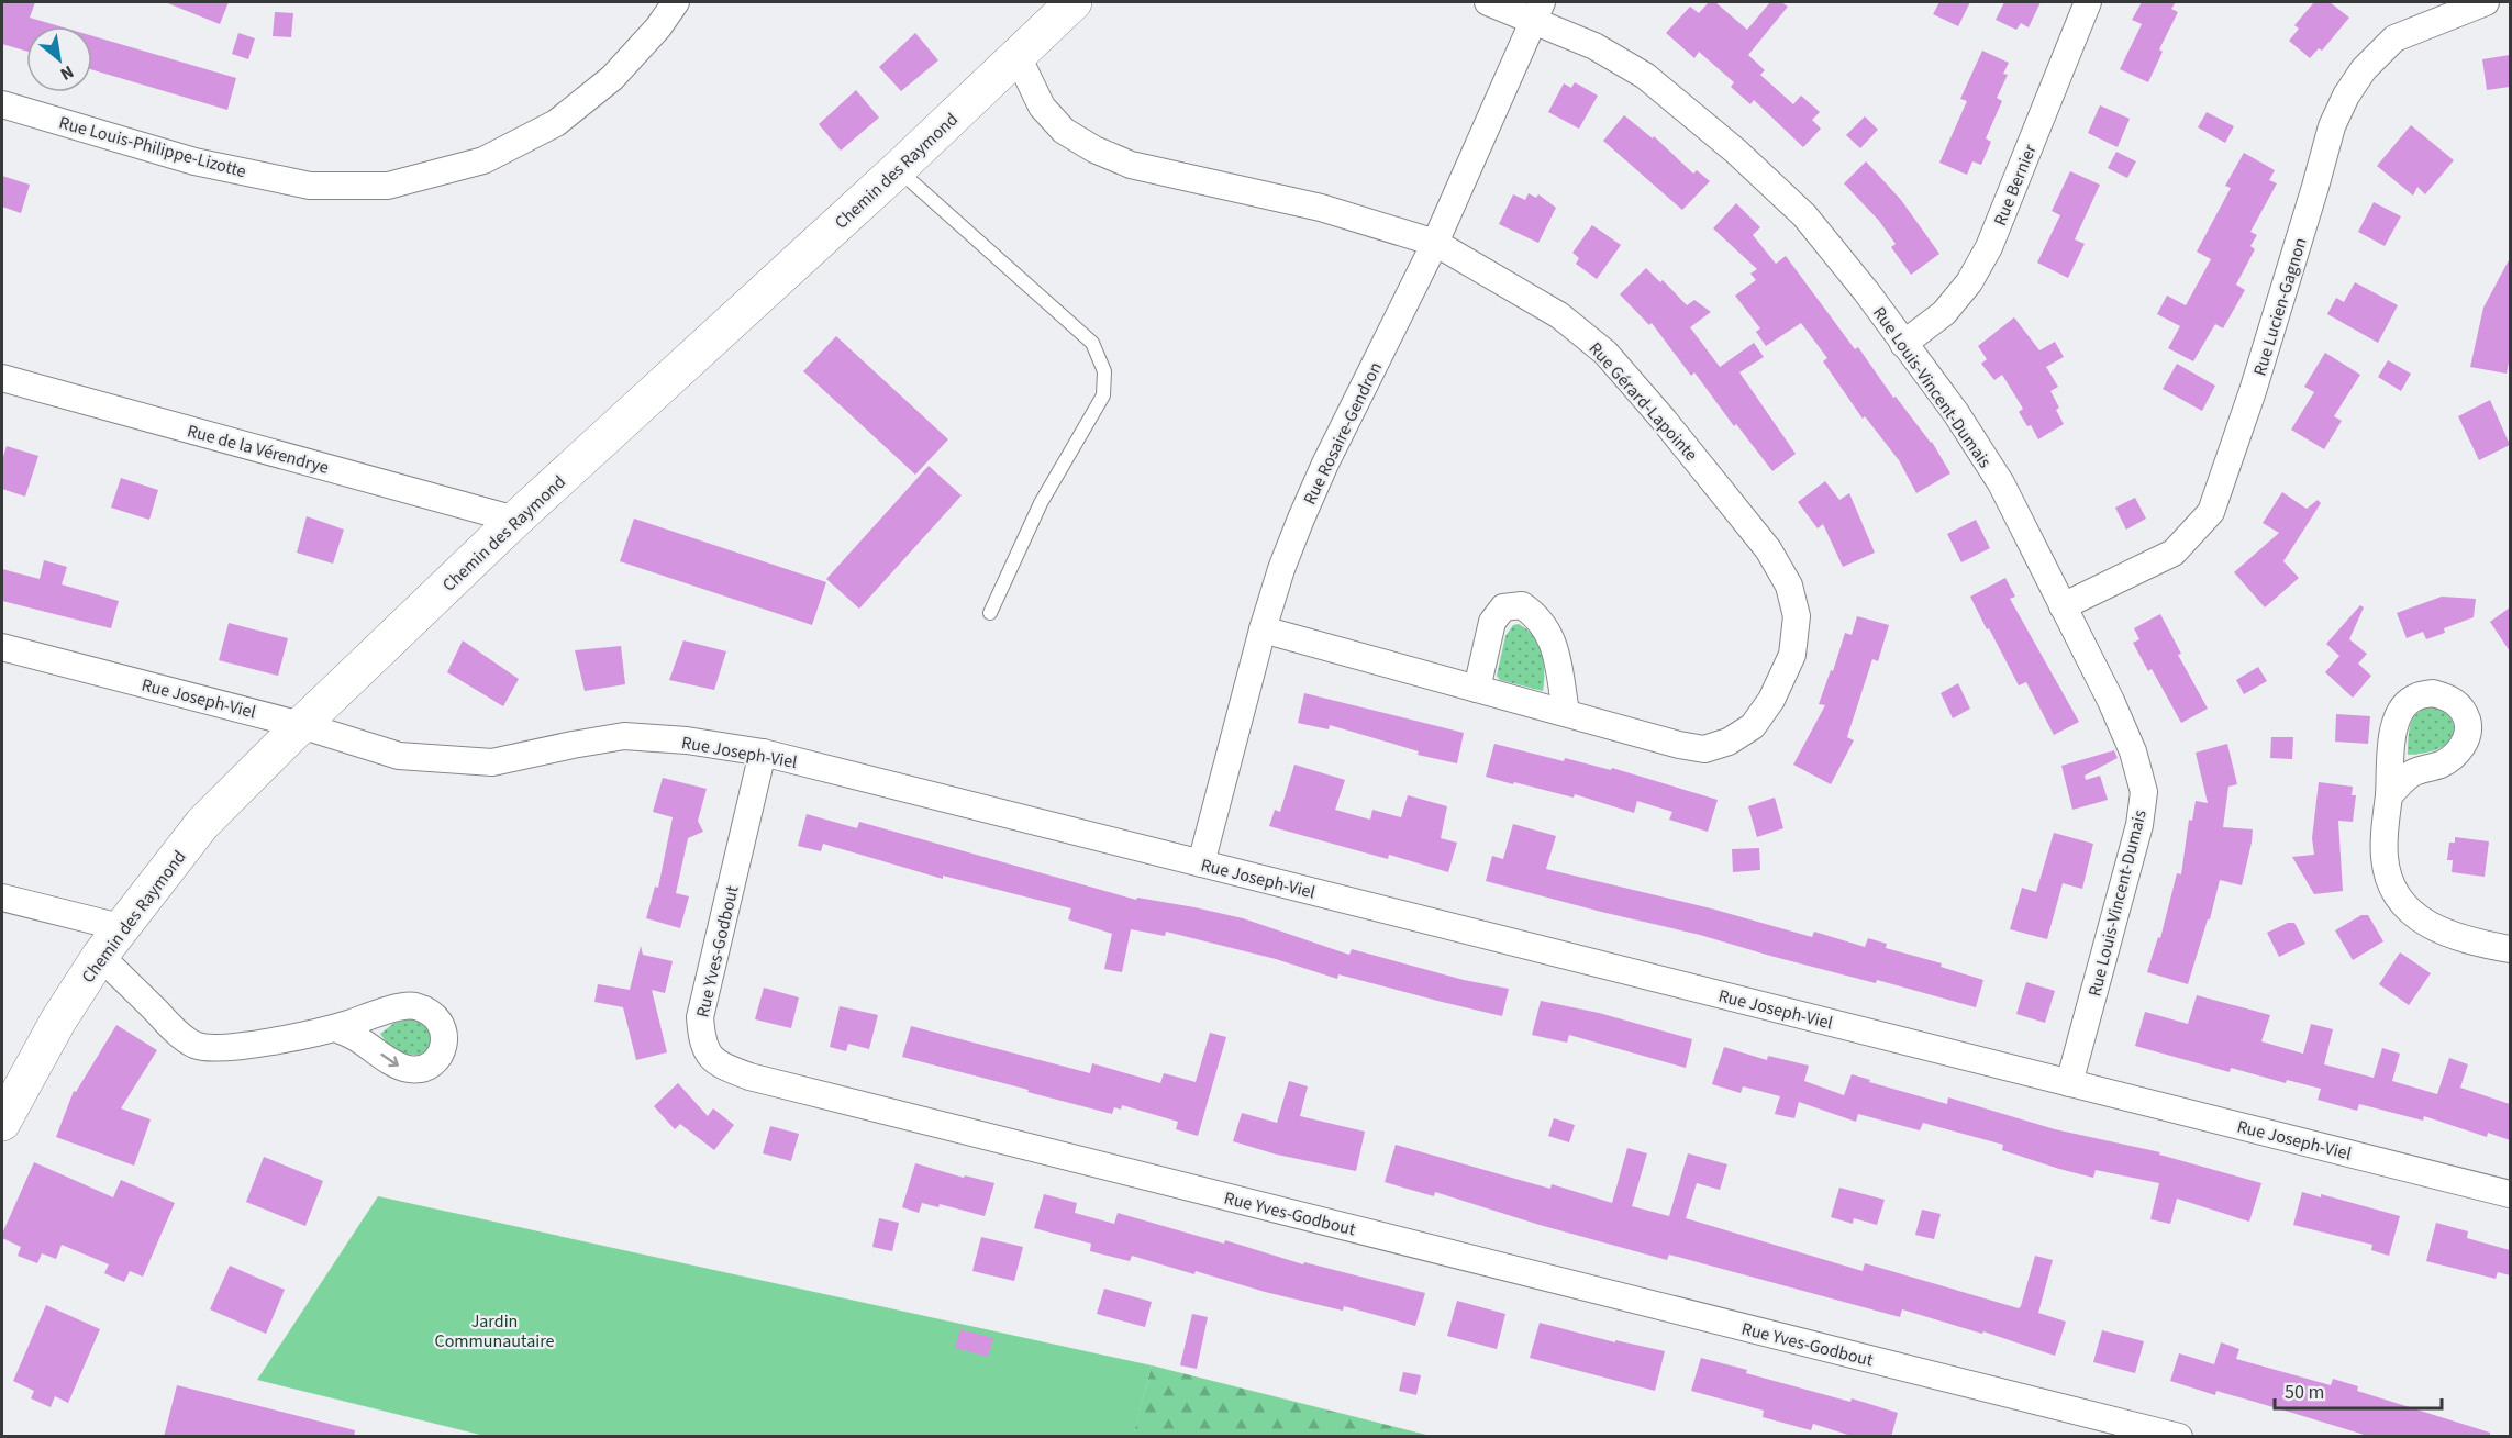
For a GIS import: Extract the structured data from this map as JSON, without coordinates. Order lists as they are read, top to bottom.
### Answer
{
  "streets": {
    "street": [
      "Rue Louis-Philippe-Lizotte",
      "Chemin des Raymond",
      "Rue Bernier",
      "Rue Lucien-Gagnon",
      "Rue Louis-Vincent-Dumais",
      "Rue Gérard-Lapointe",
      "Rue Rosaire-Gendron",
      "Rue de la Vérendrye",
      "Rue Joseph-Viel",
      "Rue Yves-Godbout"
    ]
  },
  "crossings": [
    ["Chemin des Raymond", "Rue Gérard-Lapointe"],
    ["Chemin des Raymond", "Rue de la Vérendrye"],
    ["Chemin des Raymond", "Rue Joseph-Viel"],
    ["Rue Bernier", "Rue Louis-Vincent-Dumais"],
    ["Rue Lucien-Gagnon", "Rue Louis-Vincent-Dumais"],
    ["Rue Louis-Vincent-Dumais", "Rue Rosaire-Gendron"],
    ["Rue Louis-Vincent-Dumais", "Rue Joseph-Viel"],
    ["Rue Gérard-Lapointe", "Rue Rosaire-Gendron"],
    ["Rue Rosaire-Gendron", "Rue Joseph-Viel"],
    ["Rue Joseph-Viel", "Rue Yves-Godbout"]
  ],
  "parks": ["Jardin Communautaire"],
  "scale_bar": "50 m",
  "north": "bottom right"
}
